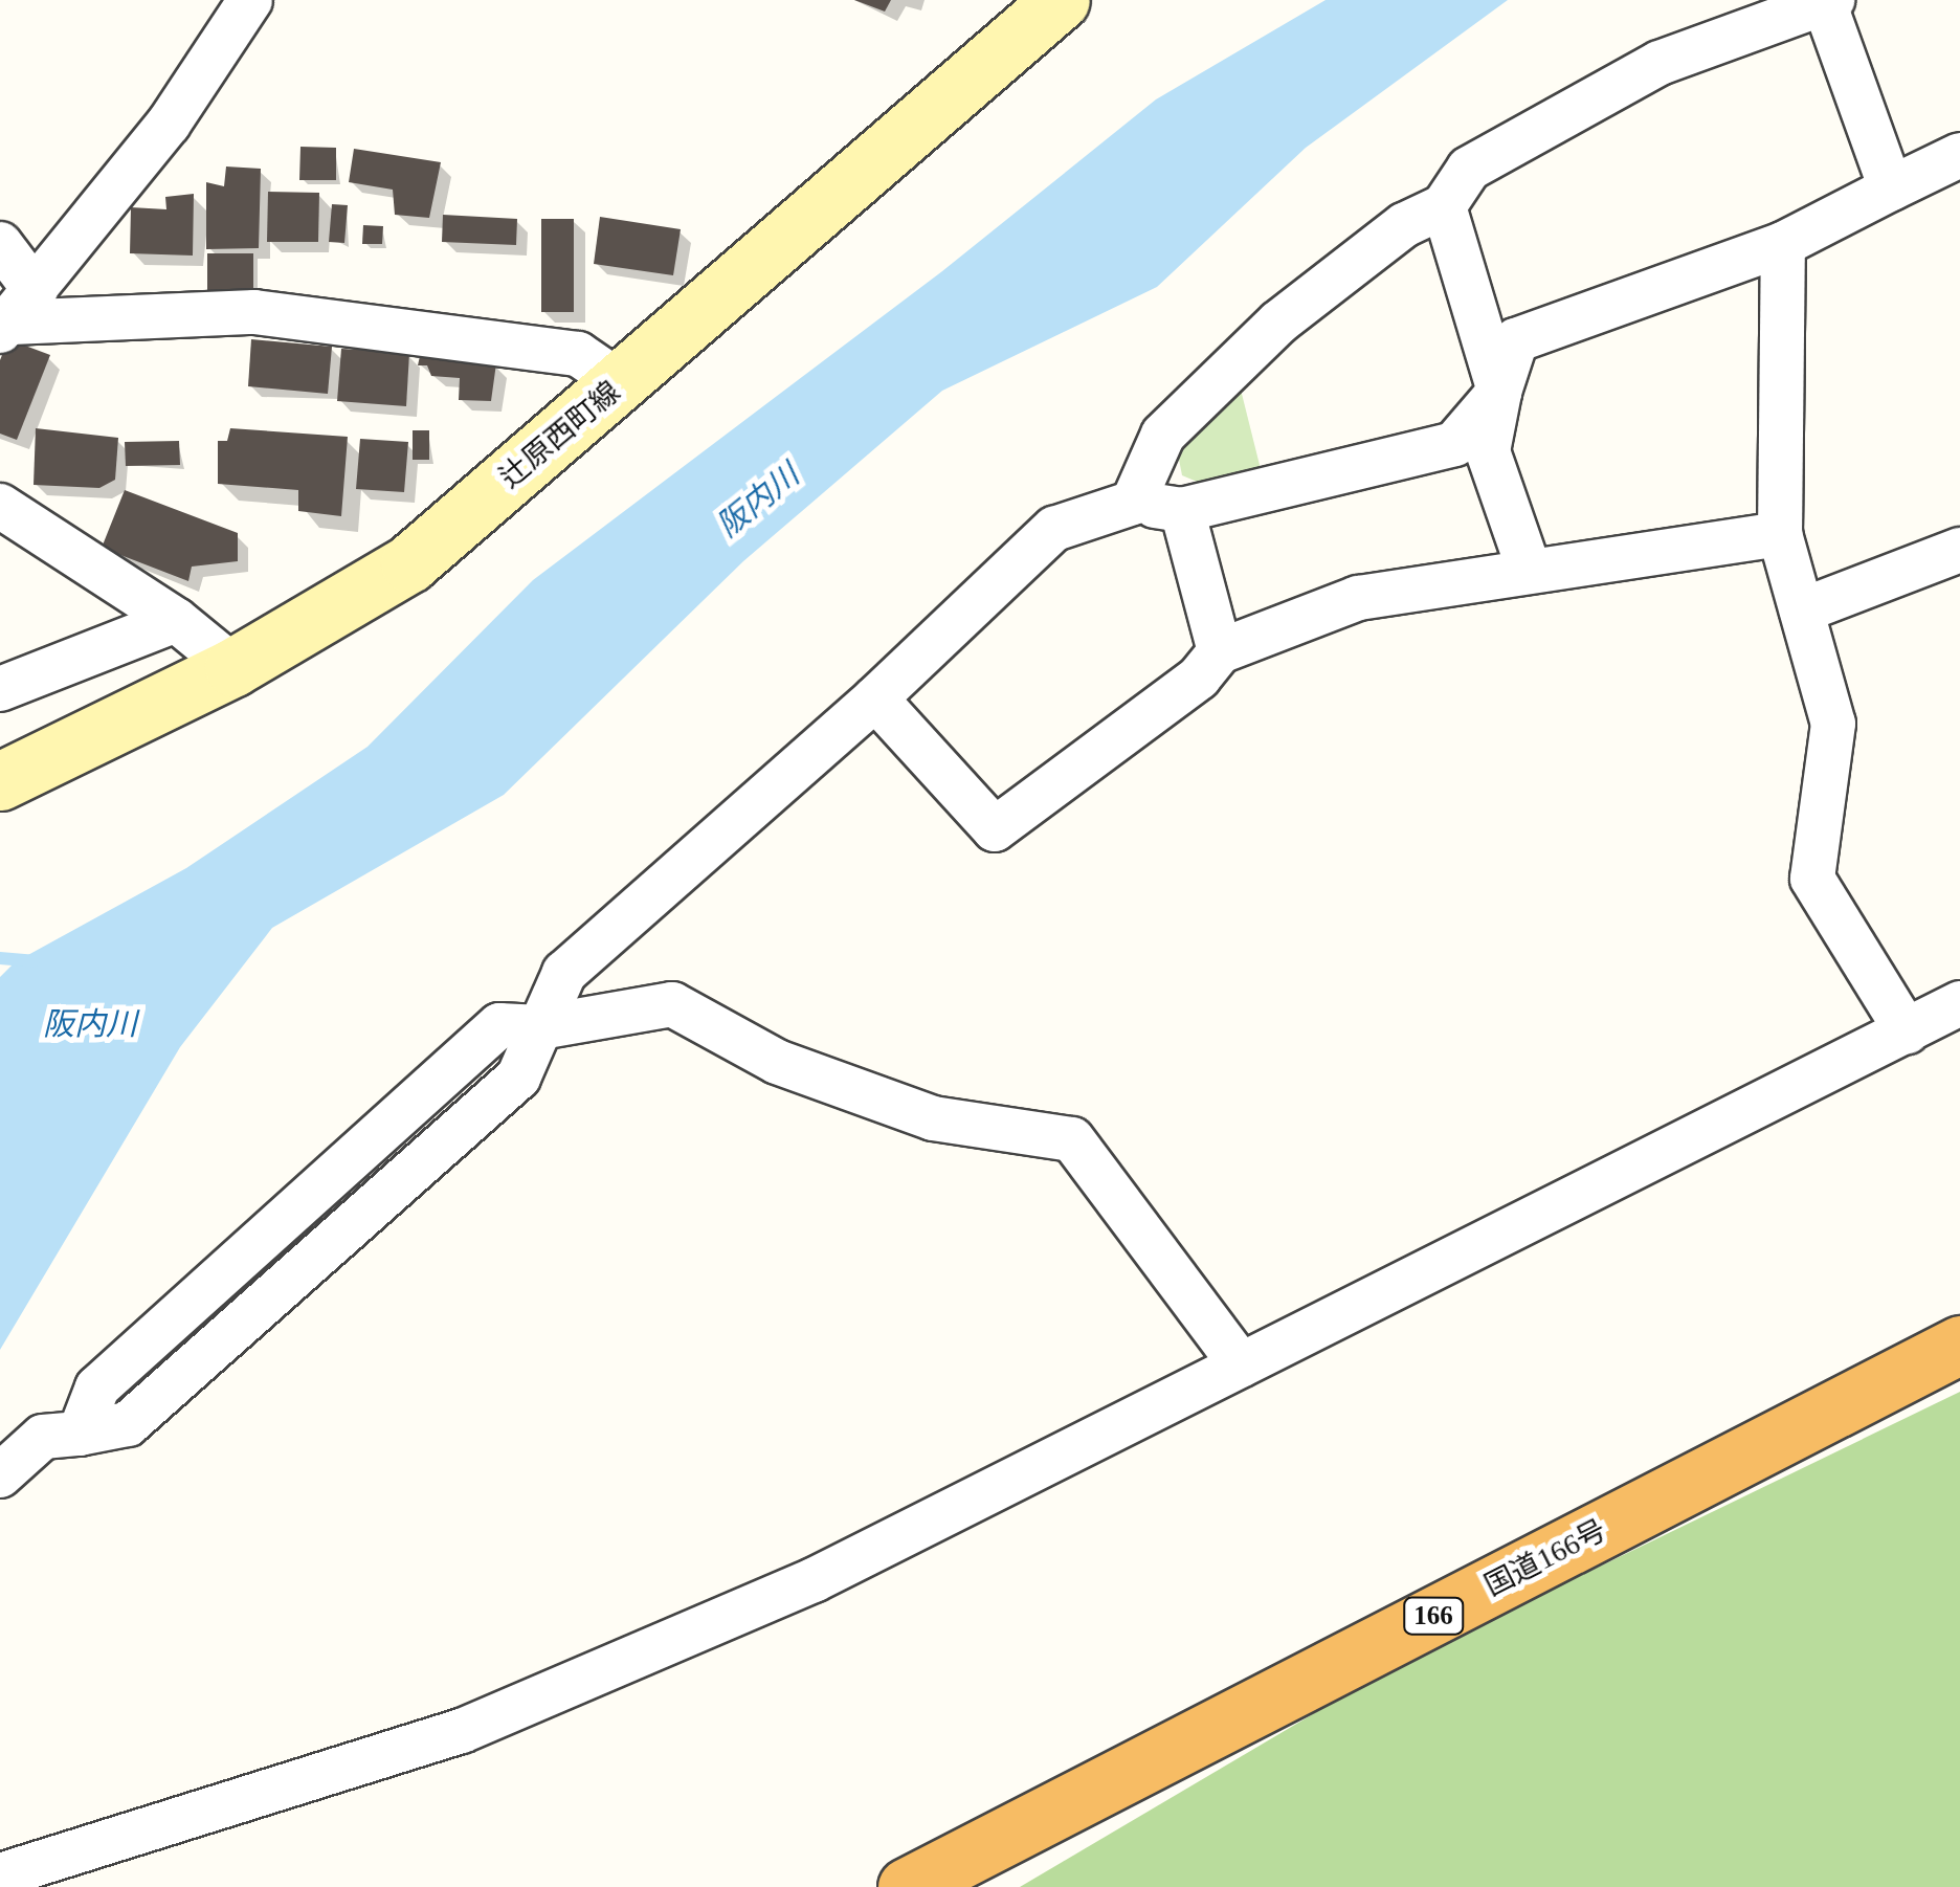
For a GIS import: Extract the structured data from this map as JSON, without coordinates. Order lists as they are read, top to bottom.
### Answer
{
  "streets": {
    "highway": ["国道166号", "166"],
    "main road": ["辻原西町線"]
  },
  "water": ["阪内川"]
}
